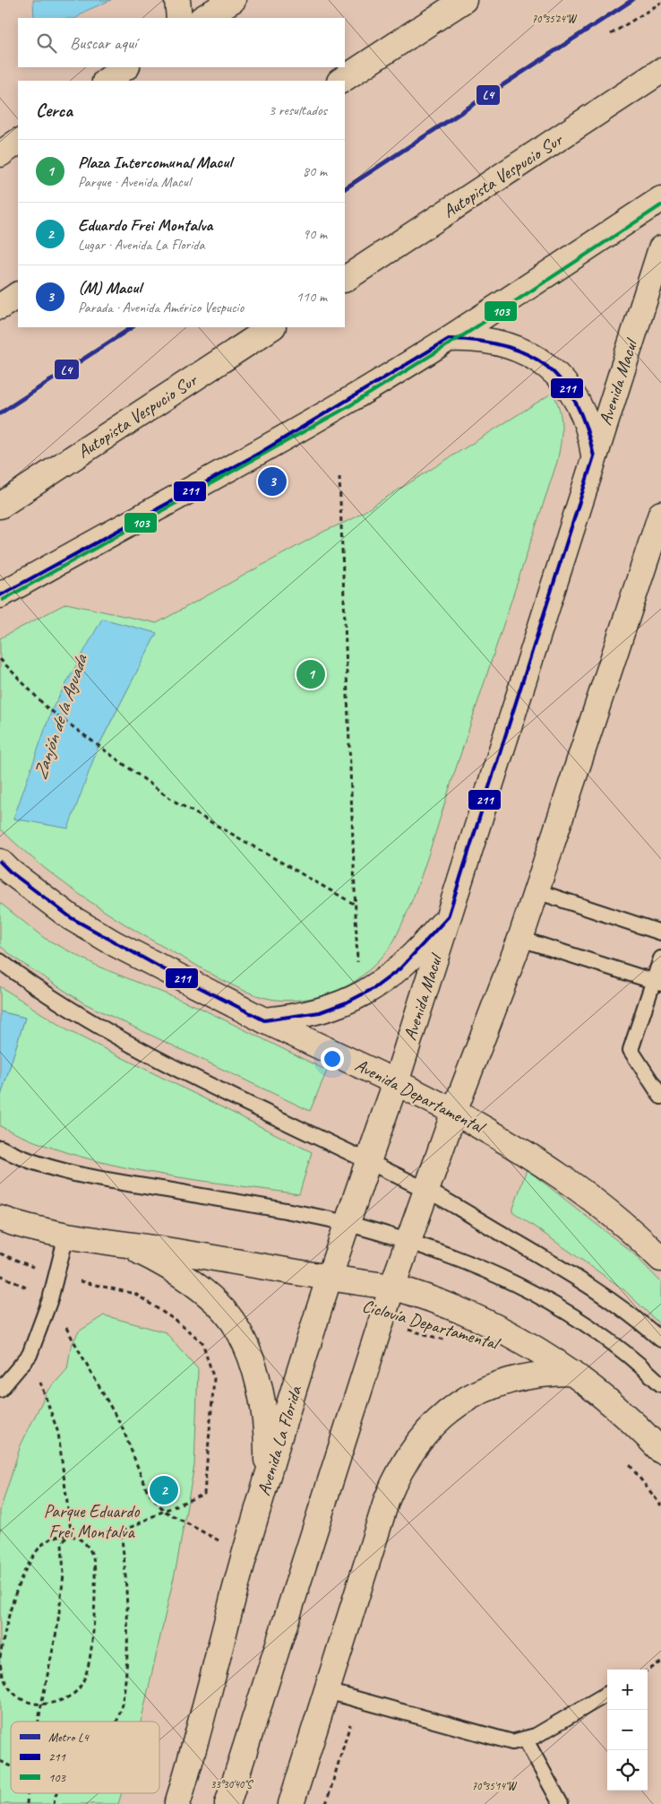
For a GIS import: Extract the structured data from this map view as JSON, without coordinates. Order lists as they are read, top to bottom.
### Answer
{
  "streets": {
    "main road": [
      "Autopista Vespucio Sur",
      "Avenida Macul",
      "Avenida Departamental",
      "Avenida La Florida"
    ],
    "path": ["Ciclovía Departamental"]
  },
  "crossings": [
    ["Avenida Macul", "Avenida Departamental"],
    ["Avenida Macul", "Avenida La Florida"],
    ["Avenida Departamental", "Avenida La Florida"]
  ],
  "water": ["Zanjón de la Aguada"],
  "parks": ["Parque Eduardo Frei Montalva"],
  "lines": ["metro line L4", "transit line 103", "transit line 211"],
  "legend": ["Metro L4", "211", "103"],
  "page": {
    "search": "Buscar aquí",
    "heading": ["Cerca", "3 resultados"],
    "list": [
      {
        "mark": "1",
        "name": "Plaza Intercomunal Macul",
        "note": "Parque · Avenida Macul",
        "value": "80 m"
      },
      {
        "mark": "2",
        "name": "Eduardo Frei Montalva",
        "note": "Lugar · Avenida La Florida",
        "value": "90 m"
      },
      {
        "mark": "3",
        "name": "(M) Macul",
        "note": "Parada · Avenida Américo Vespucio",
        "value": "110 m"
      }
    ],
    "pins": ["3", "1", "2"],
    "map_buttons": ["+", "−"]
  },
  "coordinates": ["70°35'24\"W", "33°30'40\"S", "70°35'14\"W"]
}
